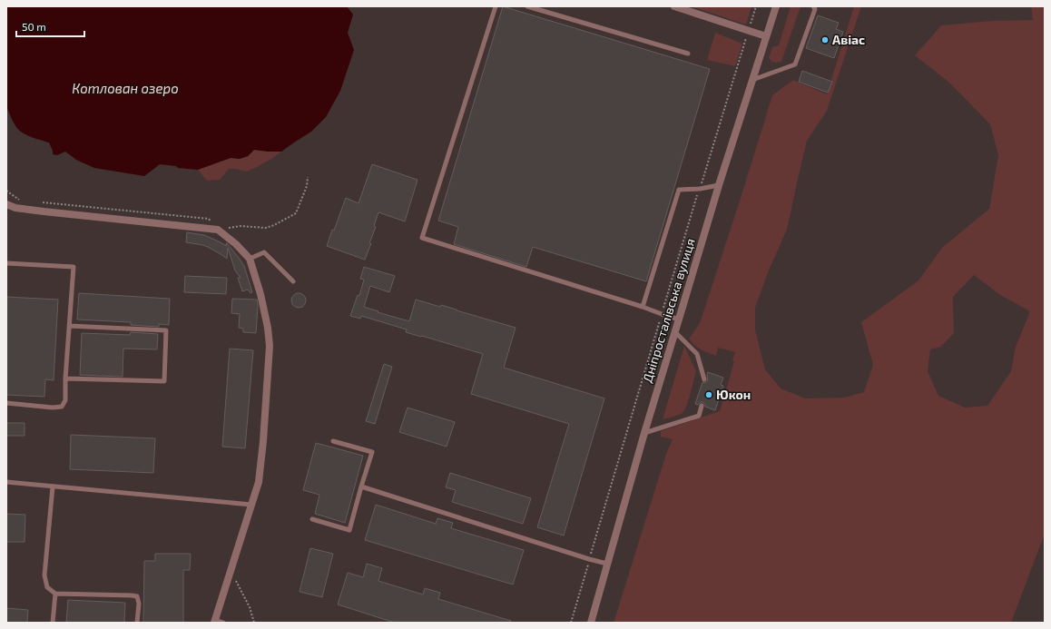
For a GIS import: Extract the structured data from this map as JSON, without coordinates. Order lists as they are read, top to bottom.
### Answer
{
  "streets": {
    "street": ["Дніпросталівська вулиця"]
  },
  "water": ["Котлован озеро"],
  "places": ["Авіас", "Юкон"],
  "scale_bar": "50 m"
}
